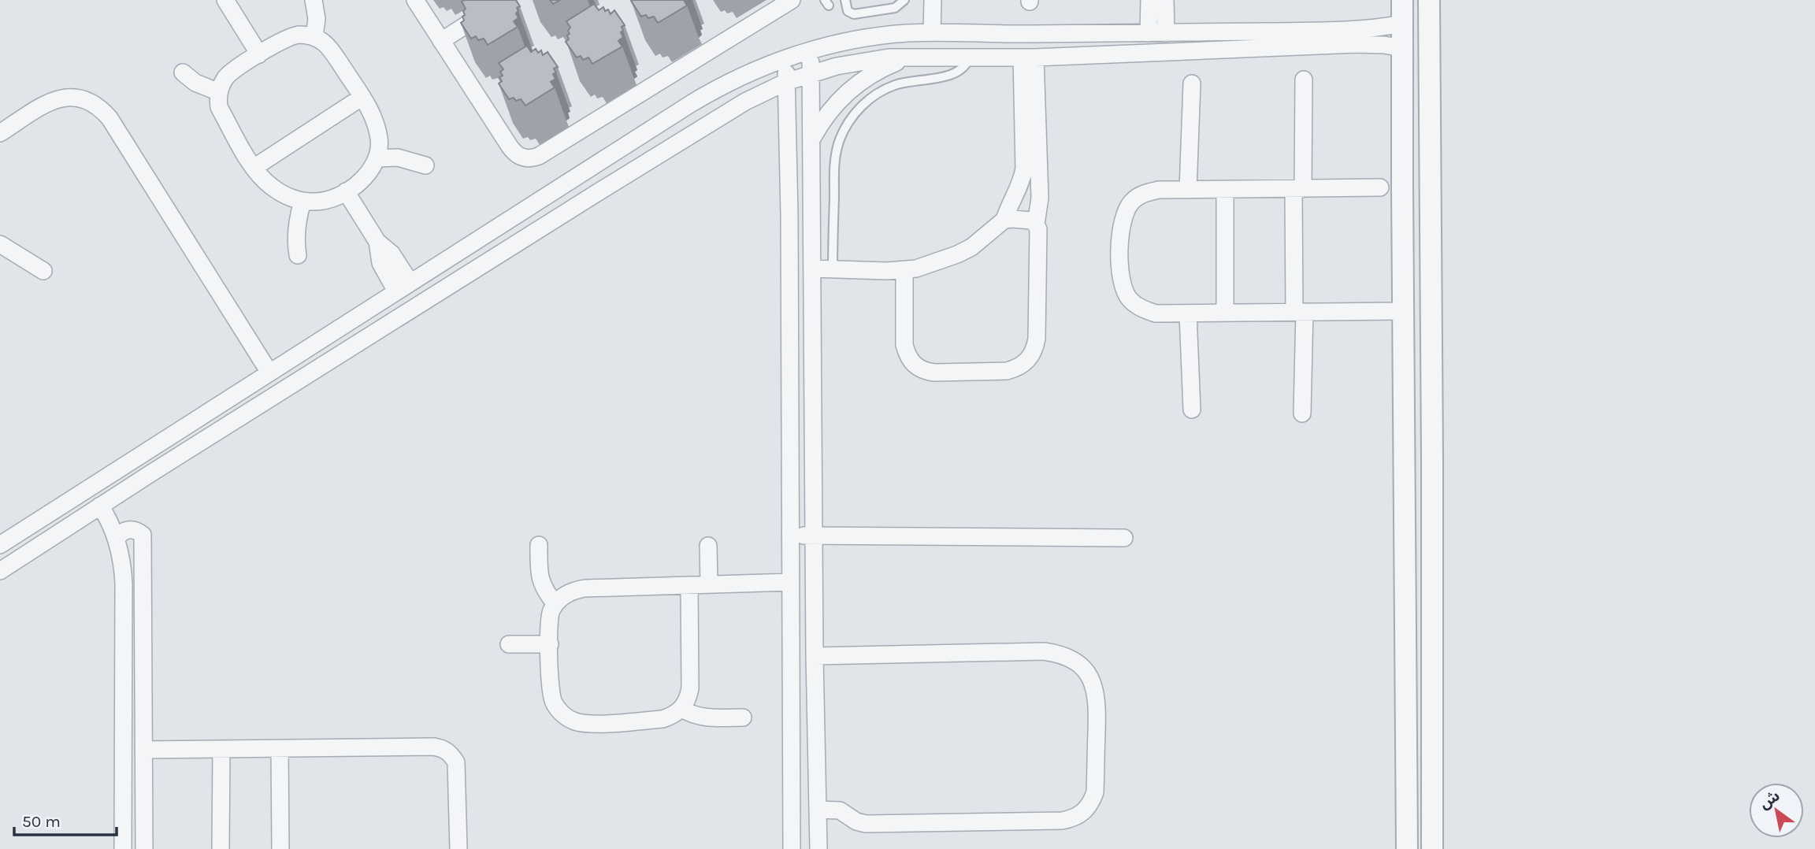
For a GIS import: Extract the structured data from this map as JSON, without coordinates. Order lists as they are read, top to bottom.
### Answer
{
  "scale_bar": "50 m",
  "north": "top left"
}
